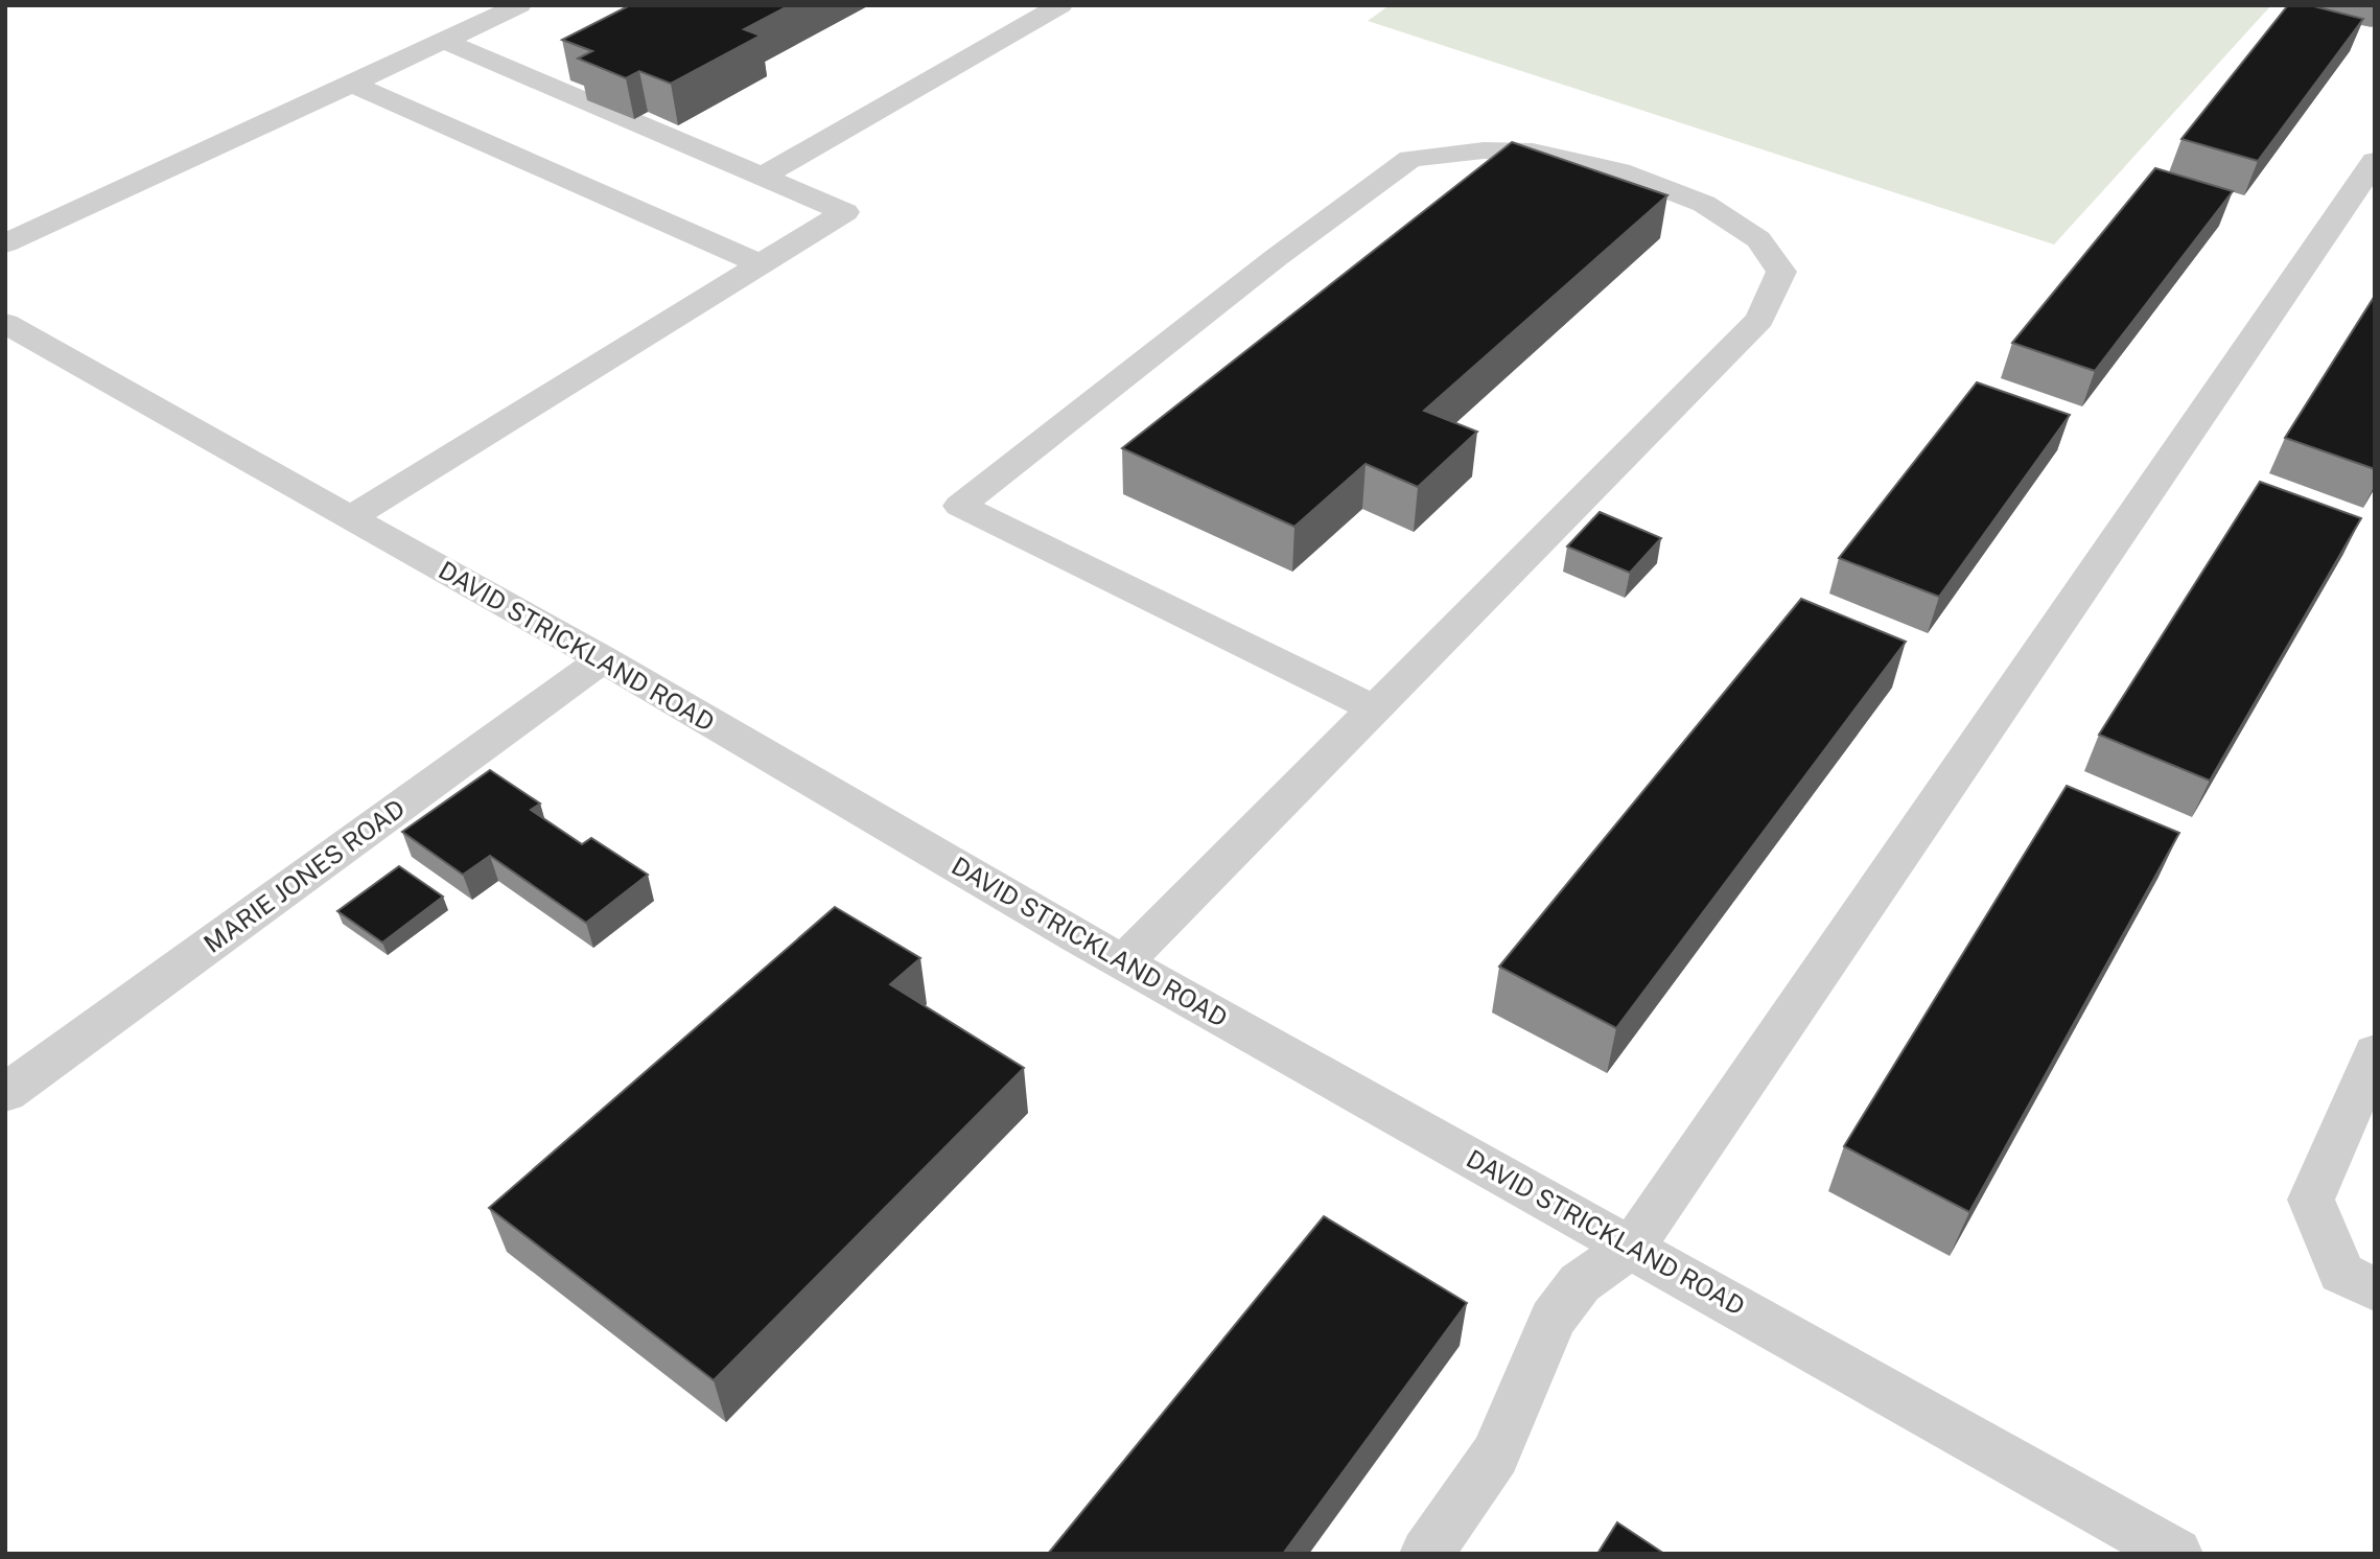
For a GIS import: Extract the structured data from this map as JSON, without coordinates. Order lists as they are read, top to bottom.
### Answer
{
  "streets": {
    "street": ["DAVID STRICKLAND ROAD", "MARIE JONES ROAD"]
  },
  "crossings": [
    ["DAVID STRICKLAND ROAD", "MARIE JONES ROAD"]
  ]
}
